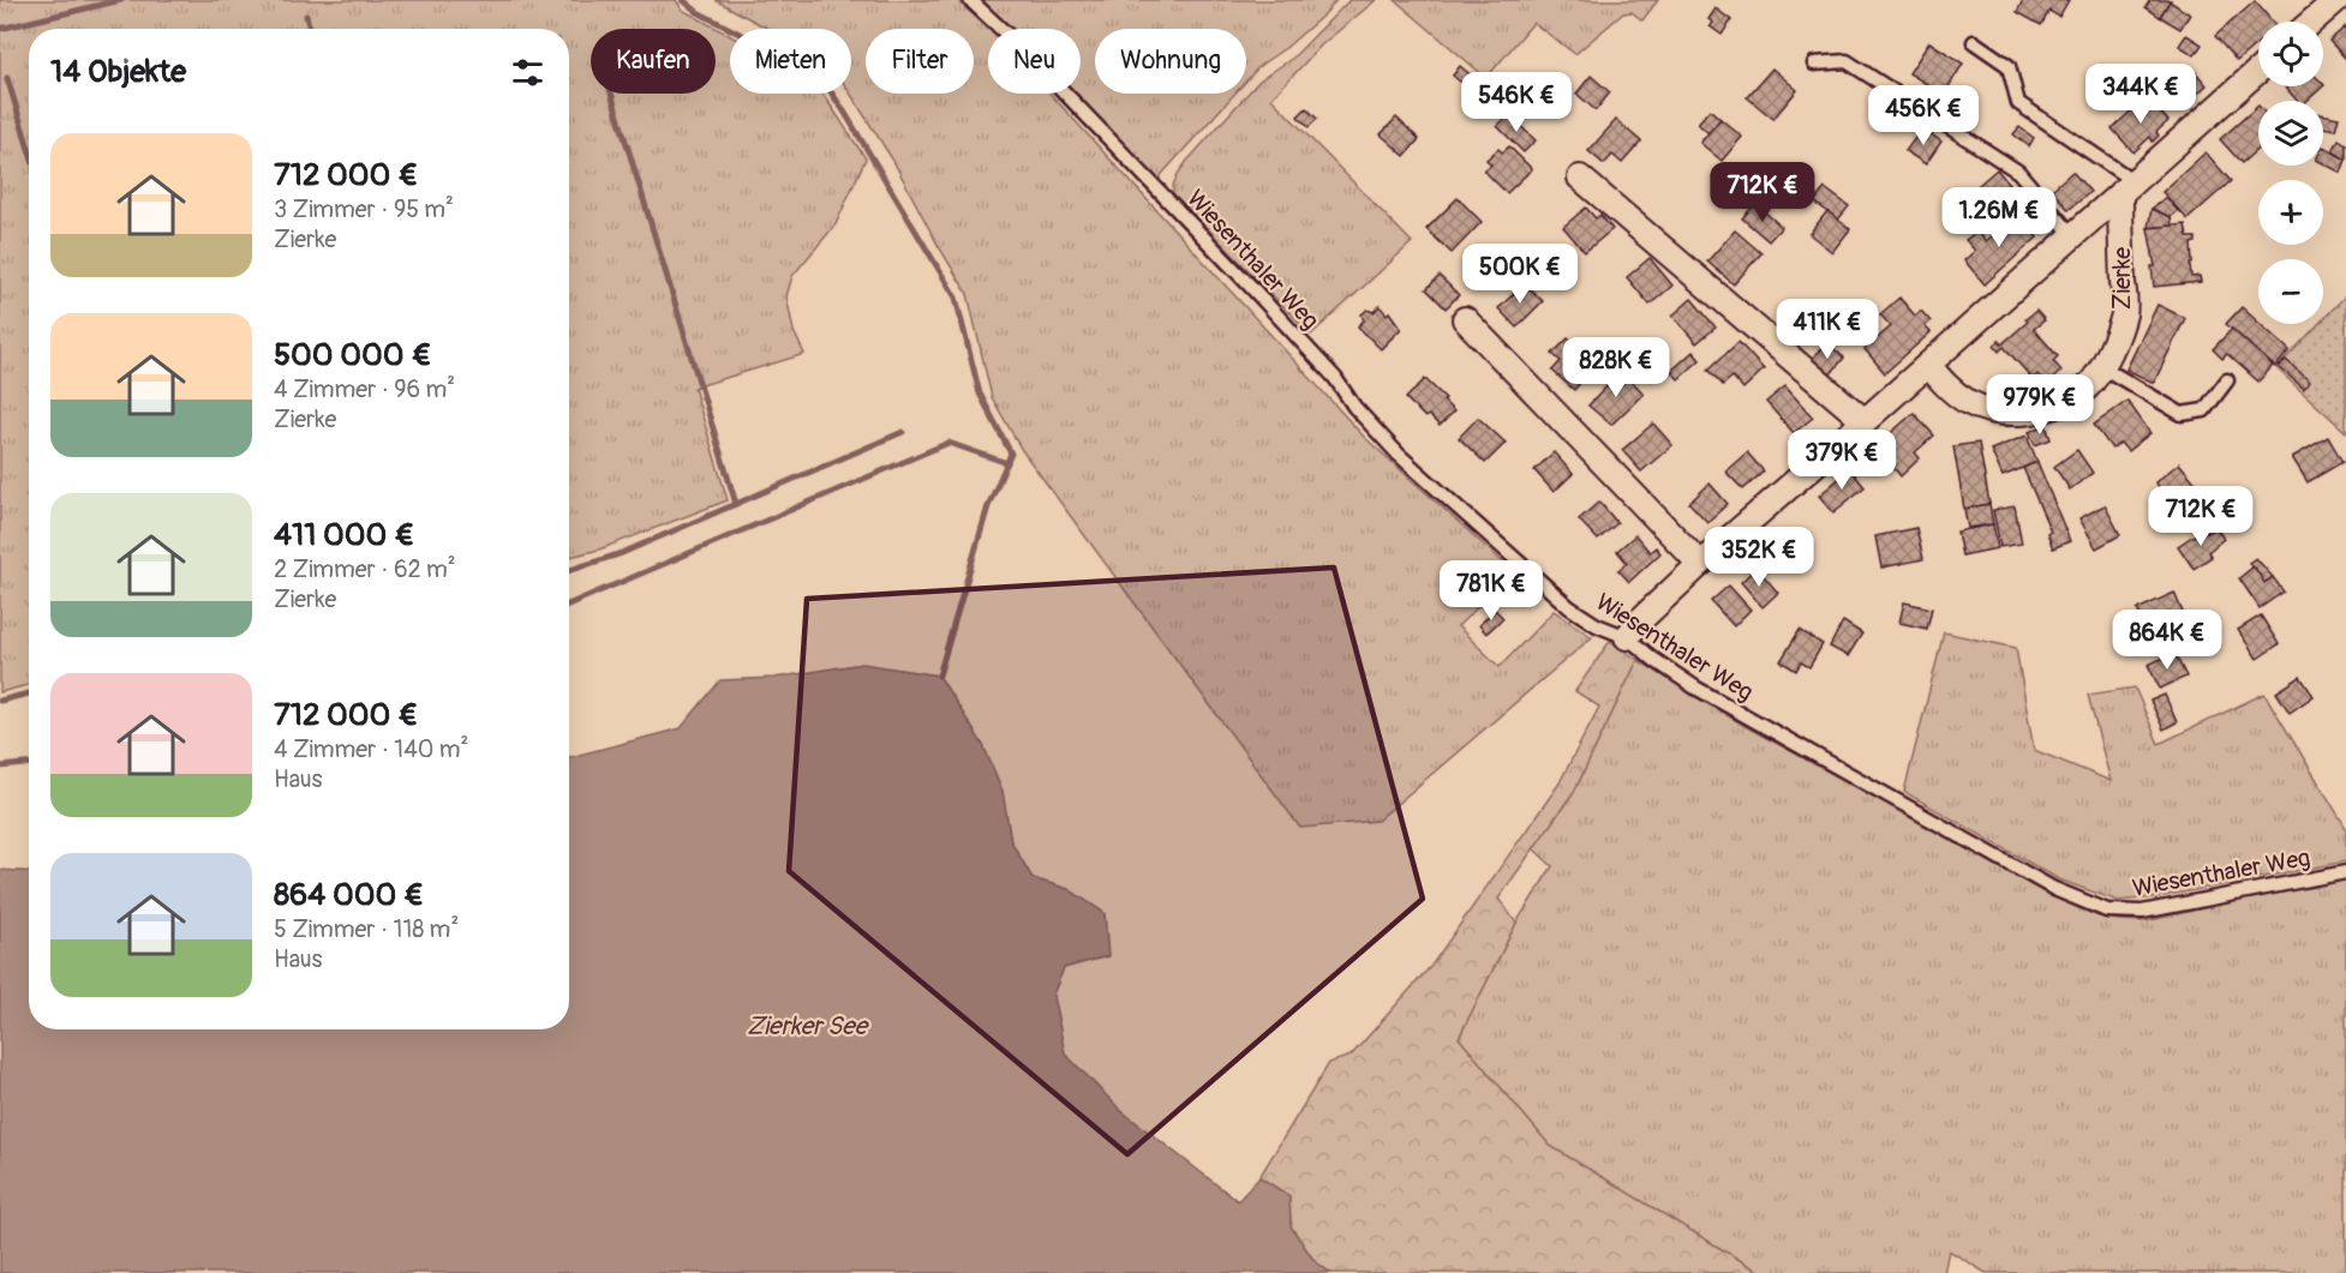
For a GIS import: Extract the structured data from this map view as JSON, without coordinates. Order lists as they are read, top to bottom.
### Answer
{
  "streets": {
    "street": ["Zierke"],
    "lane": ["Wiesenthaler Weg"]
  },
  "crossings": [
    ["Wiesenthaler Weg", "Zierke"]
  ],
  "water": ["Zierker See"],
  "page": {
    "map_buttons": ["+", "−"],
    "chip": [
      "Kaufen",
      "Mieten",
      "Filter",
      "Neu",
      "Wohnung"
    ],
    "heading": "14 Objekte",
    "price": [
      "344K €",
      "546K €",
      "456K €",
      "712K €",
      "1.26M €",
      "500K €",
      "411K €",
      "828K €",
      "979K €",
      "379K €",
      "712K €",
      "352K €",
      "781K €",
      "864K €"
    ],
    "list": [
      {
        "name": "712 000 €",
        "note": "3 Zimmer · 95 m² · Zierke"
      },
      {
        "name": "500 000 €",
        "note": "4 Zimmer · 96 m² · Zierke"
      },
      {
        "name": "411 000 €",
        "note": "2 Zimmer · 62 m² · Zierke"
      },
      {
        "name": "712 000 €",
        "note": "4 Zimmer · 140 m² · Haus"
      },
      {
        "name": "864 000 €",
        "note": "5 Zimmer · 118 m² · Haus"
      }
    ]
  }
}
